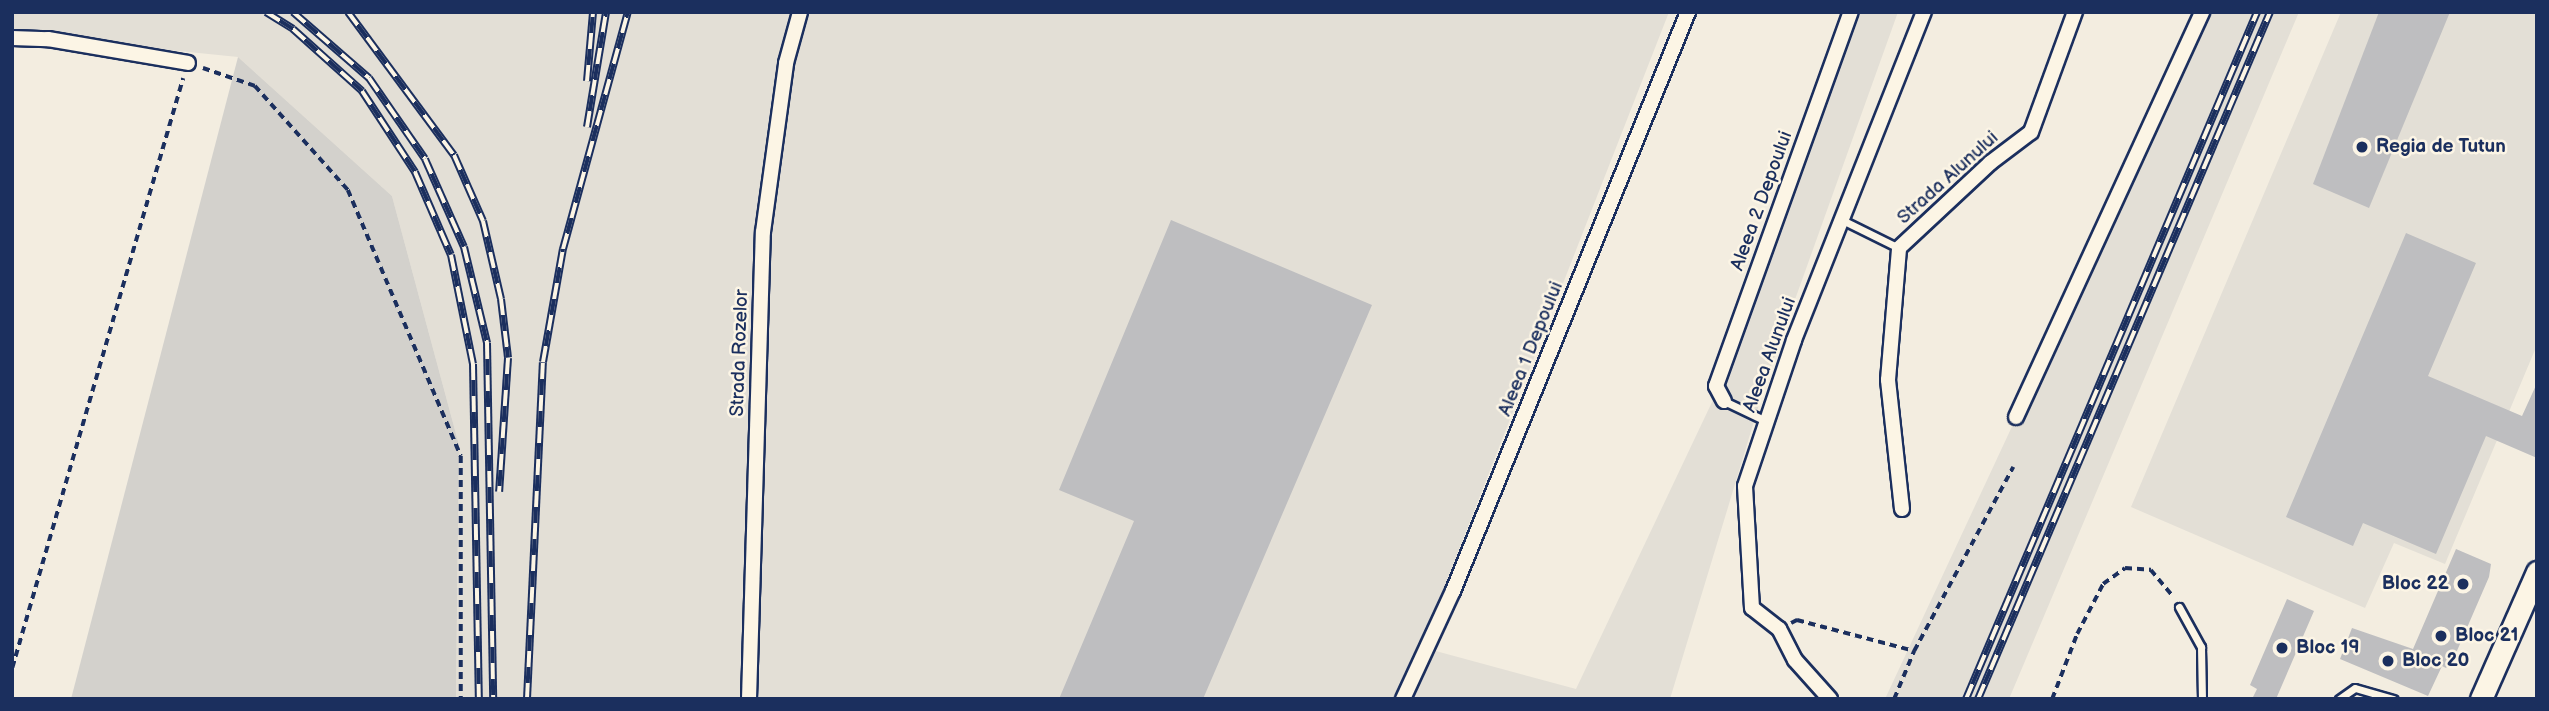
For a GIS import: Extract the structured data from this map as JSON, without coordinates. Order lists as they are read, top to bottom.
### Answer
{
  "streets": {
    "street": [
      "Strada Alunului",
      "Aleea 2 Depoului",
      "Aleea 1 Depoului",
      "Strada Rozelor",
      "Aleea Alunului"
    ]
  },
  "places": [
    "Regia de Tutun",
    "Bloc 22",
    "Bloc 21",
    "Bloc 19",
    "Bloc 20"
  ]
}
